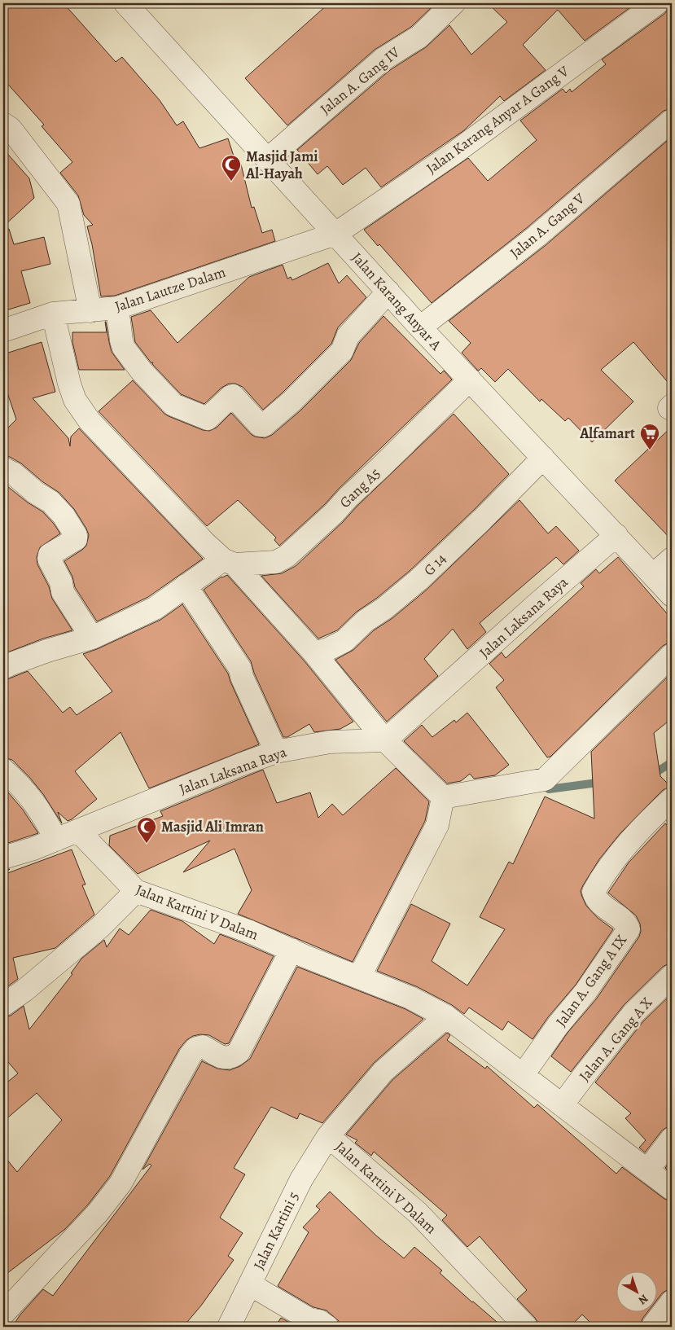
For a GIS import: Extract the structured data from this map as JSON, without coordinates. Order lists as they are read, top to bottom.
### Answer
{
  "streets": {
    "street": [
      "Jalan A. Gang IV",
      "Jalan Karang Anyar A Gang V",
      "Jalan A. Gang V",
      "Jalan Lautze Dalam",
      "Jalan Karang Anyar A",
      "Gang A5",
      "G 14",
      "Jalan Laksana Raya",
      "Jalan Kartini V Dalam",
      "Jalan A. Gang A IX",
      "Jalan A. Gang A X",
      "Jalan Kartini 5"
    ]
  },
  "crossings": [
    ["Jalan A. Gang IV", "Jalan Karang Anyar A"],
    ["Jalan Karang Anyar A Gang V", "Jalan Lautze Dalam"],
    ["Jalan Karang Anyar A Gang V", "Jalan Karang Anyar A"],
    ["Jalan A. Gang V", "Jalan Karang Anyar A"],
    ["Jalan Lautze Dalam", "Jalan Karang Anyar A"],
    ["Jalan Karang Anyar A", "Gang A5"],
    ["Jalan Karang Anyar A", "G 14"],
    ["Jalan Karang Anyar A", "Jalan Laksana Raya"],
    ["Jalan Laksana Raya", "Jalan Kartini V Dalam"],
    ["Jalan Kartini V Dalam", "Jalan A. Gang A IX"],
    ["Jalan Kartini V Dalam", "Jalan A. Gang A X"],
    ["Jalan Kartini V Dalam", "Jalan Kartini 5"]
  ],
  "places": {
    "mosque": ["Masjid Jami Al-Hayah", "Masjid Ali Imran"],
    "supermarket": ["Alfamart"]
  },
  "north": "bottom right"
}
